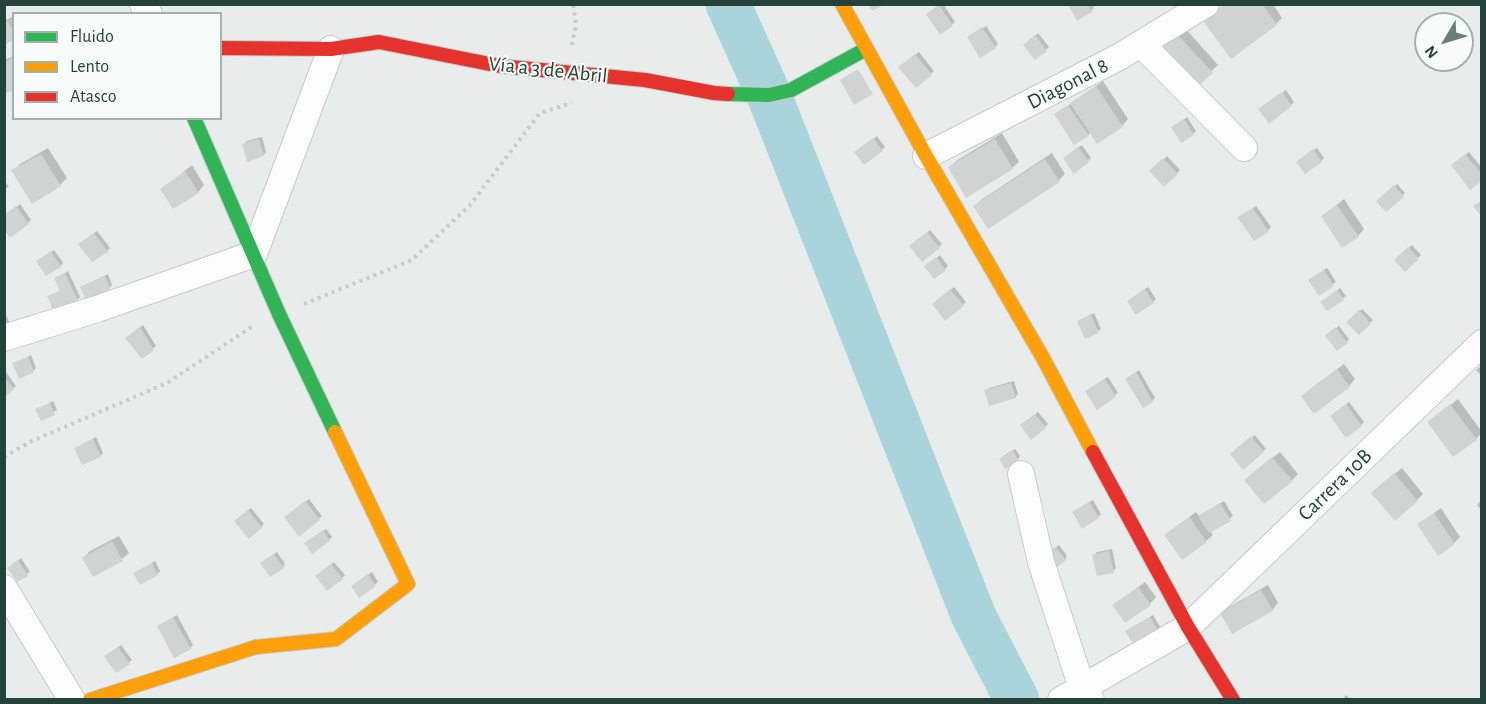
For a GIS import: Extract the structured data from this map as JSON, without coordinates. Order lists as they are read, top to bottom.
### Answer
{
  "streets": {
    "street": ["Vía a 3 de Abril", "Diagonal 8", "Carrera 10B"]
  },
  "legend": ["Fluido", "Lento", "Atasco"],
  "north": "bottom left"
}
